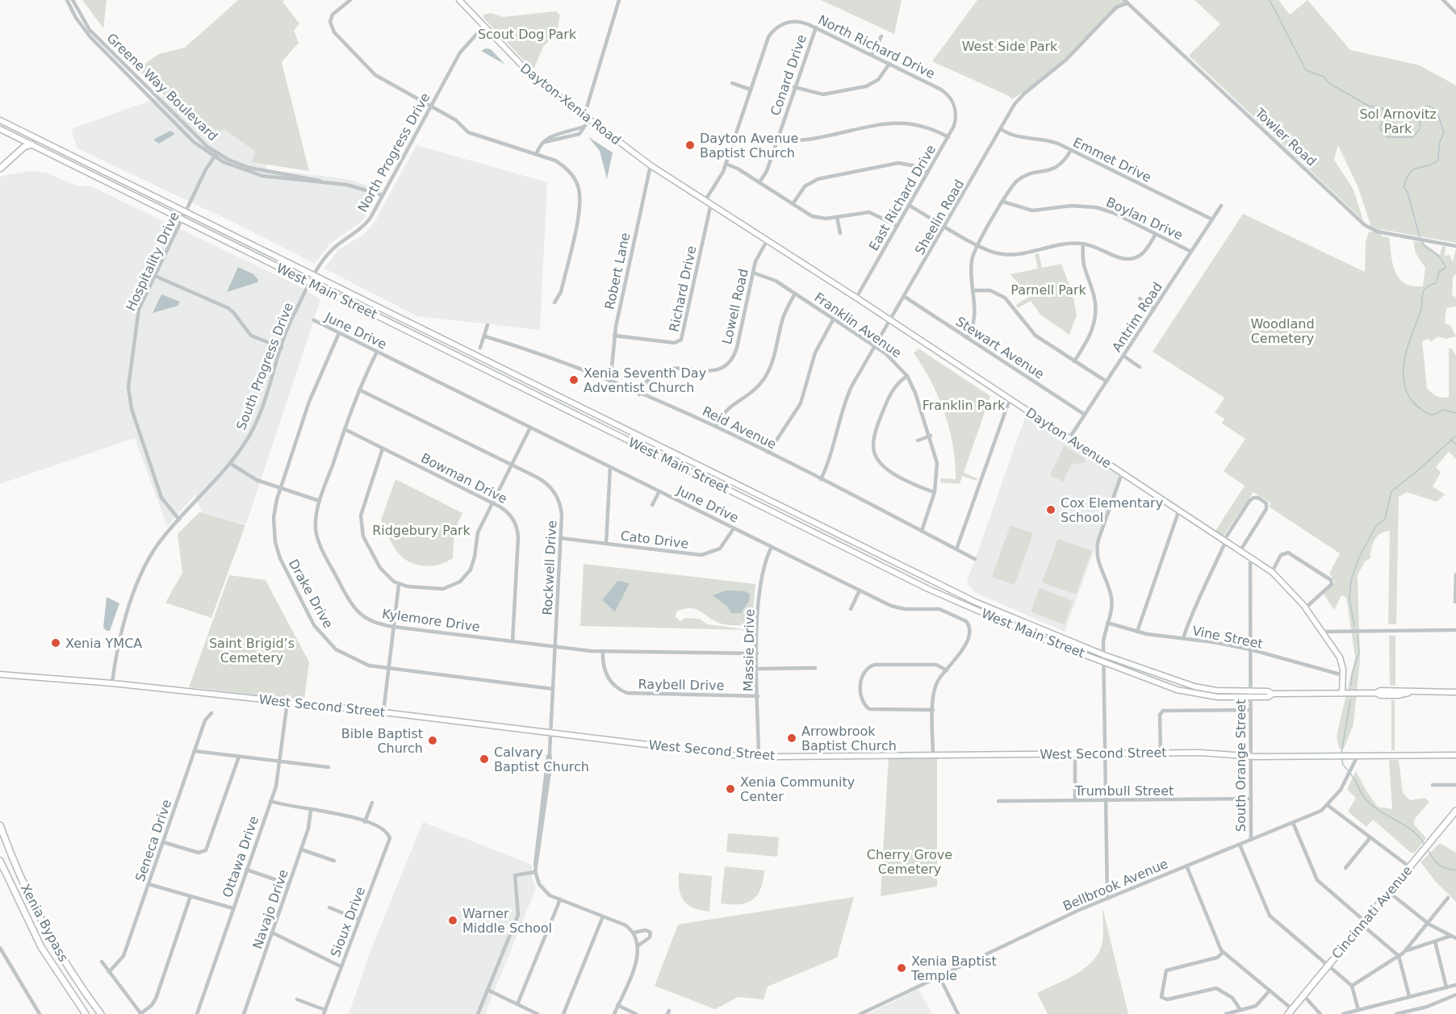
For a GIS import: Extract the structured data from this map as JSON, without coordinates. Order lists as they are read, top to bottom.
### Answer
{
  "streets": {
    "highway": ["Cincinnati Avenue", "Xenia Bypass"],
    "main road": [
      "Dayton-Xenia Road",
      "West Main Street",
      "Dayton Avenue",
      "West Second Street"
    ],
    "street": [
      "North Richard Drive",
      "Conard Drive",
      "Greene Way Boulevard",
      "Towler Road",
      "North Progress Drive",
      "Emmet Drive",
      "East Richard Drive",
      "Sheelin Road",
      "Boylan Drive",
      "Hospitality Drive",
      "Robert Lane",
      "Richard Drive",
      "Lowell Road",
      "Antrim Road",
      "Franklin Avenue",
      "June Drive",
      "Stewart Avenue",
      "South Progress Drive",
      "Reid Avenue",
      "Bowman Drive",
      "Cato Drive",
      "Rockwell Drive",
      "Drake Drive",
      "Kylemore Drive",
      "Vine Street",
      "Massie Drive",
      "Raybell Drive",
      "South Orange Street",
      "Trumbull Street",
      "Seneca Drive",
      "Ottawa Drive",
      "Bellbrook Avenue",
      "Navajo Drive",
      "Sioux Drive"
    ]
  },
  "crossings": [
    ["North Richard Drive", "Conard Drive"],
    ["North Richard Drive", "East Richard Drive"],
    ["Greene Way Boulevard", "North Progress Drive"],
    ["Greene Way Boulevard", "Hospitality Drive"],
    ["Dayton-Xenia Road", "North Progress Drive"],
    ["Dayton-Xenia Road", "Robert Lane"],
    ["Dayton-Xenia Road", "Dayton Avenue"],
    ["Towler Road", "Sheelin Road"],
    ["North Progress Drive", "West Main Street"],
    ["North Progress Drive", "South Progress Drive"],
    ["Emmet Drive", "Sheelin Road"],
    ["Emmet Drive", "Antrim Road"],
    ["East Richard Drive", "Dayton Avenue"],
    ["Sheelin Road", "Franklin Avenue"],
    ["Sheelin Road", "Stewart Avenue"],
    ["Sheelin Road", "Reid Avenue"],
    ["Sheelin Road", "Dayton Avenue"],
    ["Boylan Drive", "Antrim Road"],
    ["Hospitality Drive", "West Main Street"],
    ["Hospitality Drive", "South Progress Drive"],
    ["Robert Lane", "Richard Drive"],
    ["Robert Lane", "Reid Avenue"],
    ["Richard Drive", "Dayton Avenue"],
    ["West Main Street", "South Progress Drive"],
    ["West Main Street", "Dayton Avenue"],
    ["West Main Street", "South Orange Street"],
    ["Lowell Road", "Franklin Avenue"],
    ["Lowell Road", "Reid Avenue"],
    ["Lowell Road", "Dayton Avenue"],
    ["Antrim Road", "Stewart Avenue"],
    ["Antrim Road", "Dayton Avenue"],
    ["Franklin Avenue", "Reid Avenue"],
    ["June Drive", "Cato Drive"],
    ["June Drive", "Drake Drive"],
    ["June Drive", "Kylemore Drive"],
    ["June Drive", "Massie Drive"],
    ["June Drive", "West Second Street"],
    ["South Progress Drive", "West Second Street"],
    ["Dayton Avenue", "Vine Street"],
    ["Dayton Avenue", "South Orange Street"],
    ["Bowman Drive", "Kylemore Drive"],
    ["Cato Drive", "Rockwell Drive"],
    ["Rockwell Drive", "Drake Drive"],
    ["Rockwell Drive", "Kylemore Drive"],
    ["Rockwell Drive", "West Second Street"],
    ["Kylemore Drive", "Massie Drive"],
    ["Kylemore Drive", "Raybell Drive"],
    ["Vine Street", "South Orange Street"],
    ["Massie Drive", "Raybell Drive"],
    ["Massie Drive", "West Second Street"],
    ["West Second Street", "South Orange Street"],
    ["West Second Street", "Ottawa Drive"],
    ["West Second Street", "Bellbrook Avenue"],
    ["South Orange Street", "Trumbull Street"],
    ["South Orange Street", "Bellbrook Avenue"]
  ],
  "parks": [
    "Scout Dog Park",
    "West Side Park",
    "Sol Arnovitz Park",
    "Parnell Park",
    "Woodland Cemetery",
    "Franklin Park",
    "Ridgebury Park",
    "Saint Brigid’s Cemetery",
    "Cherry Grove Cemetery"
  ],
  "places": [
    "Dayton Avenue Baptist Church",
    "Xenia Seventh Day Adventist Church",
    "Cox Elementary School",
    "Xenia YMCA",
    "Arrowbrook Baptist Church",
    "Bible Baptist Church",
    "Calvary Baptist Church",
    "Xenia Community Center",
    "Warner Middle School",
    "Xenia Baptist Temple"
  ]
}
